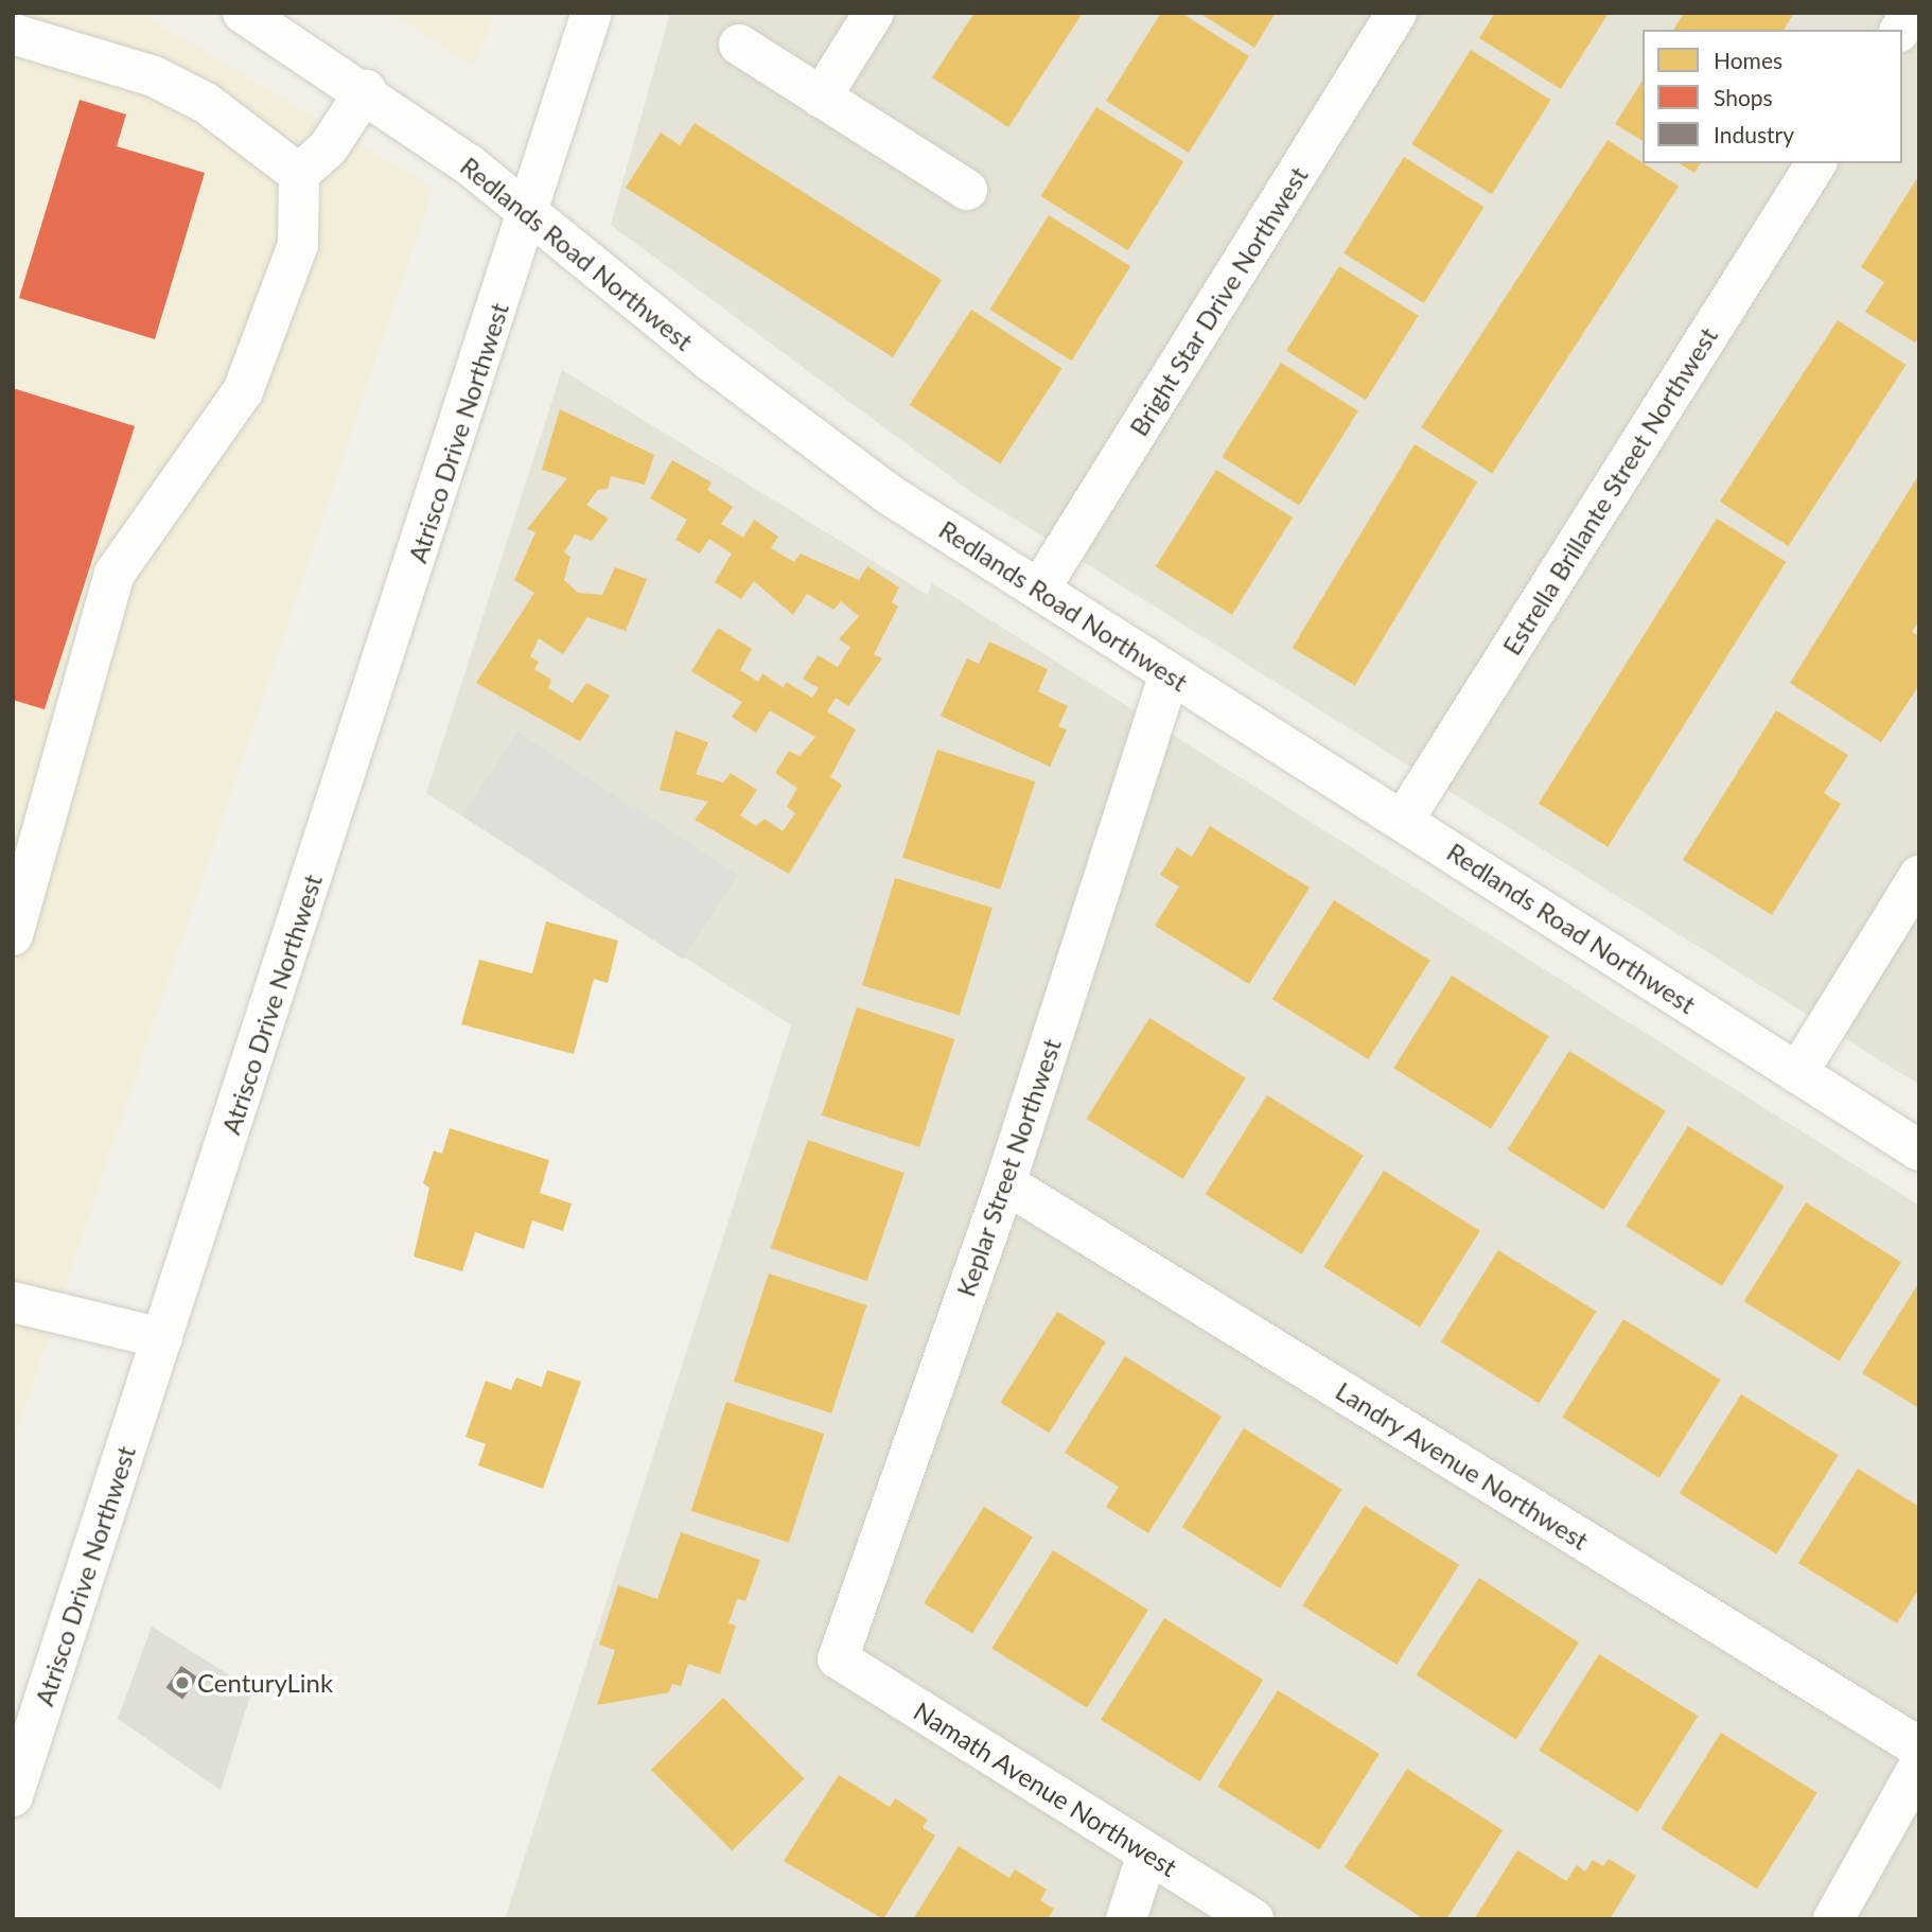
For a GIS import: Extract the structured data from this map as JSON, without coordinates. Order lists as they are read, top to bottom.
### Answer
{
  "streets": {
    "street": [
      "Redlands Road Northwest",
      "Bright Star Drive Northwest",
      "Atrisco Drive Northwest",
      "Estrella Brillante Street Northwest",
      "Keplar Street Northwest",
      "Landry Avenue Northwest",
      "Namath Avenue Northwest"
    ]
  },
  "crossings": [
    ["Redlands Road Northwest", "Bright Star Drive Northwest"],
    ["Redlands Road Northwest", "Atrisco Drive Northwest"],
    ["Redlands Road Northwest", "Estrella Brillante Street Northwest"],
    ["Redlands Road Northwest", "Keplar Street Northwest"],
    ["Keplar Street Northwest", "Landry Avenue Northwest"],
    ["Keplar Street Northwest", "Namath Avenue Northwest"]
  ],
  "places": ["CenturyLink"],
  "legend": ["Homes", "Shops", "Industry"]
}
